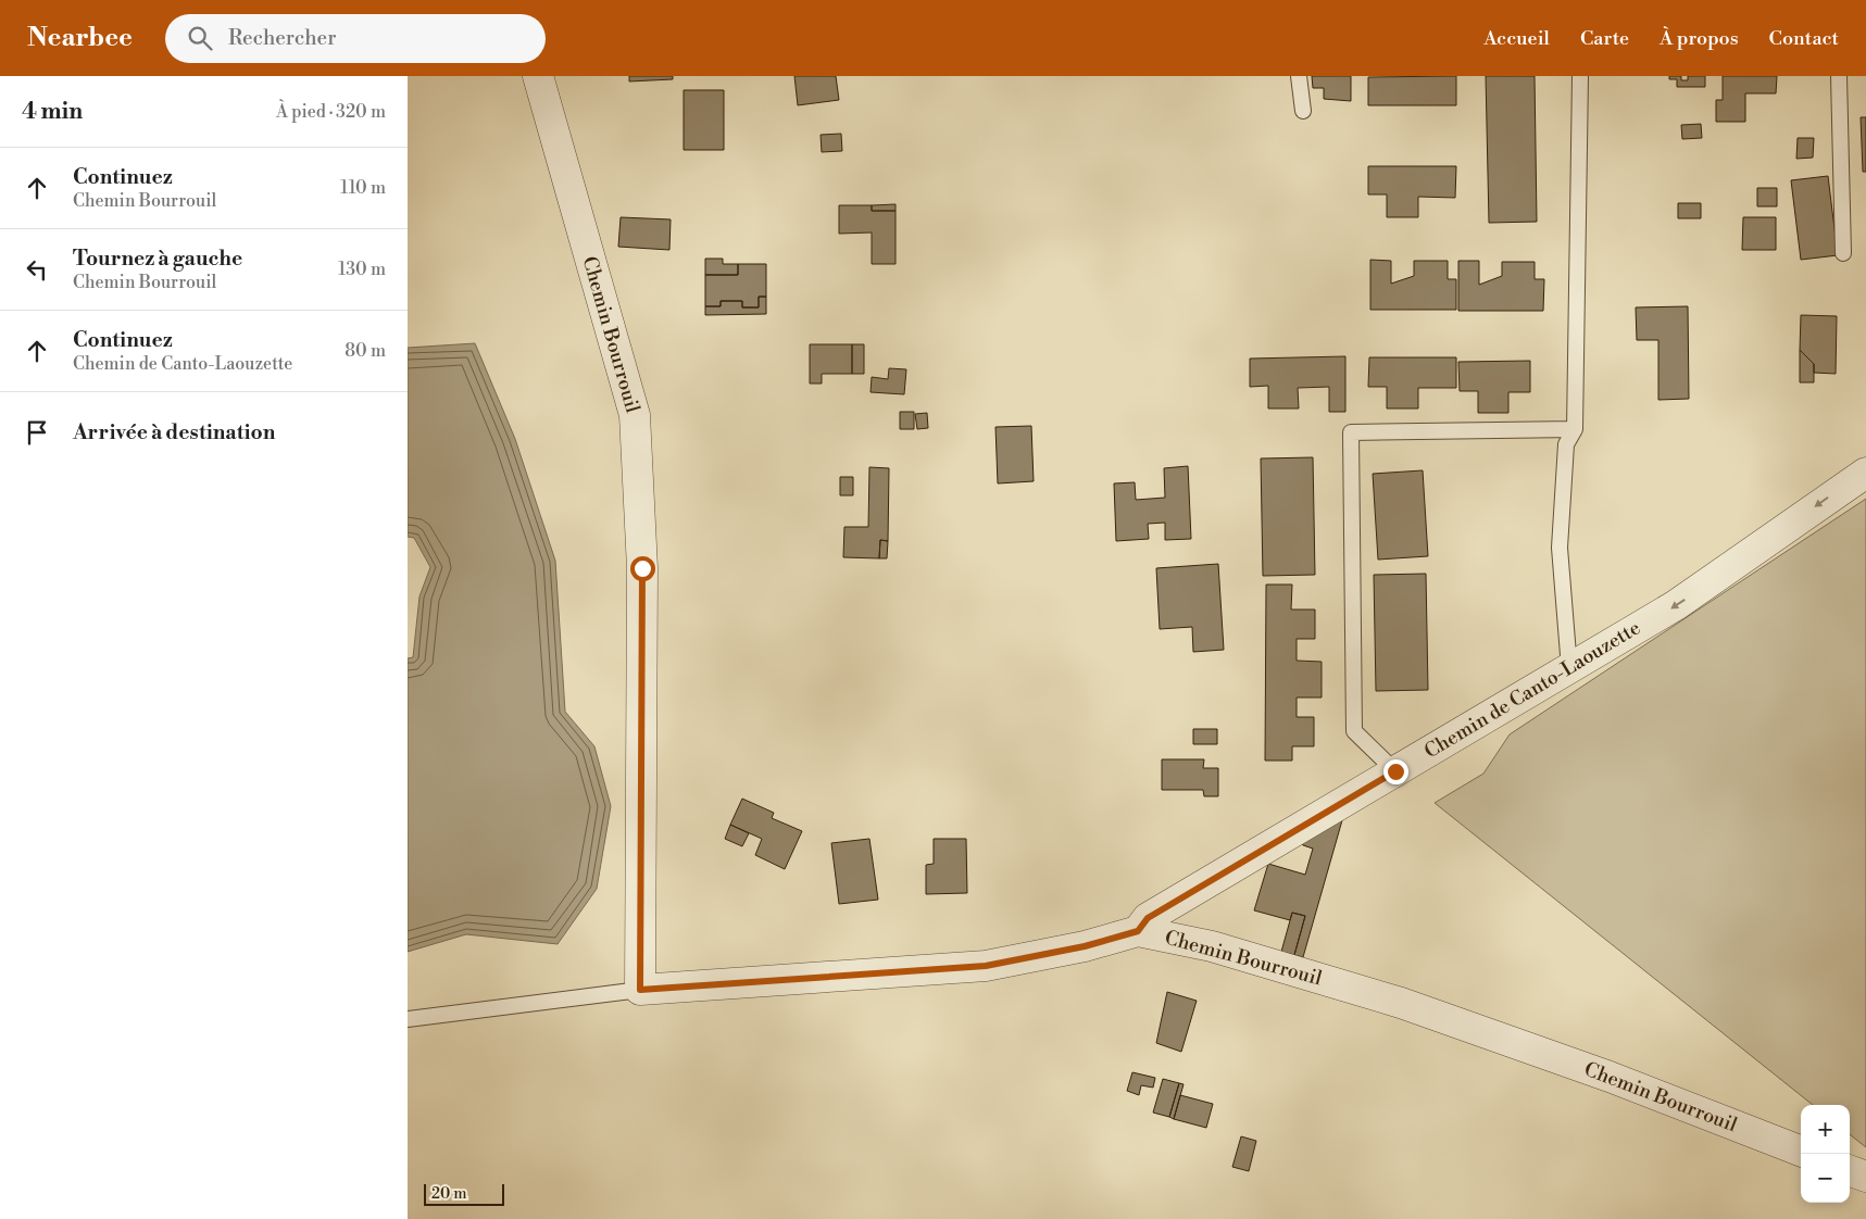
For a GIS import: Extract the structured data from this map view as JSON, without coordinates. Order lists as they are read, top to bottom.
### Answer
{
  "streets": {
    "street": ["Chemin Bourrouil", "Chemin de Canto-Laouzette"]
  },
  "crossings": [
    ["Chemin Bourrouil", "Chemin de Canto-Laouzette"]
  ],
  "one_way": ["Chemin de Canto-Laouzette"],
  "scale_bar": "20 m",
  "page": {
    "header": "Nearbee",
    "search": "Rechercher",
    "nav": [
      "Accueil",
      "Carte",
      "À propos",
      "Contact"
    ],
    "heading": ["4 min", "À pied · 320 m"],
    "list": [
      ["Continuez", "Chemin Bourrouil", "110 m"],
      ["Tournez à gauche", "Chemin Bourrouil", "130 m"],
      ["Continuez", "Chemin de Canto-Laouzette", "80 m"],
      "Arrivée à destination"
    ],
    "map_buttons": ["+", "−"],
    "scale": "20 m"
  }
}
